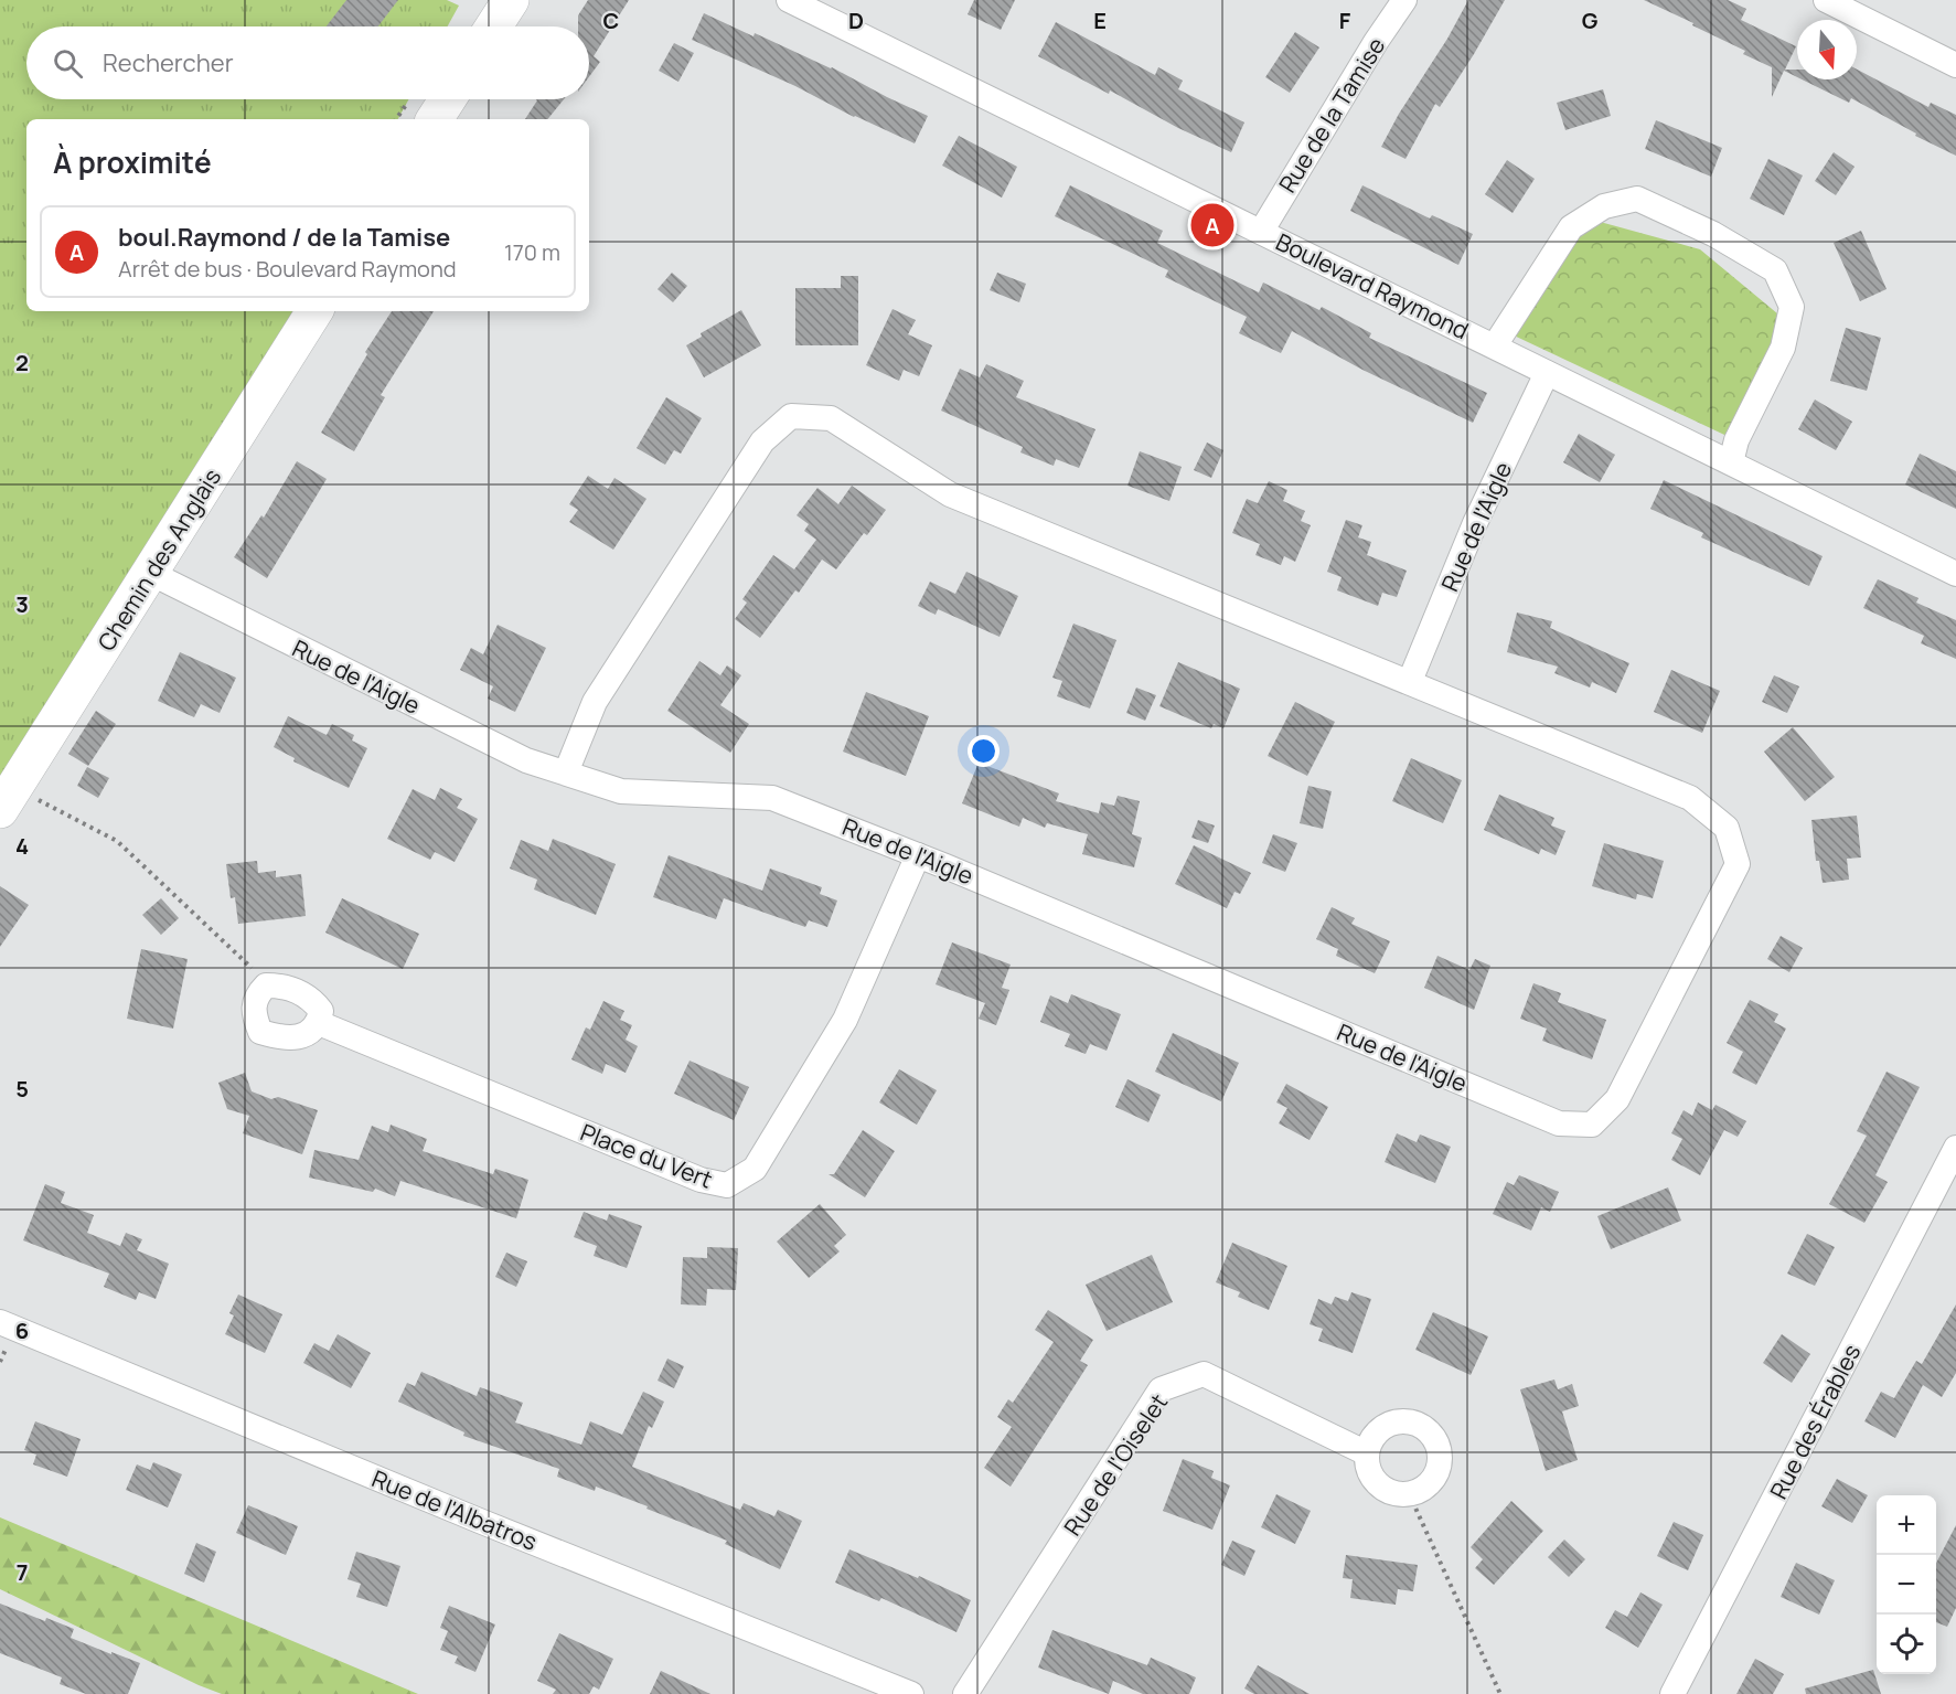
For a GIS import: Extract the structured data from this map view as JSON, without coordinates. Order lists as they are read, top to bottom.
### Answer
{
  "streets": {
    "street": [
      "Rue de la Tamise",
      "Boulevard Raymond",
      "Rue de l'Aigle",
      "Chemin des Anglais",
      "Place du Vert",
      "Rue des Érables",
      "Rue de l'Oiselet",
      "Rue de l'Albatros"
    ]
  },
  "crossings": [
    ["Rue de la Tamise", "Boulevard Raymond"],
    ["Boulevard Raymond", "Rue de l'Aigle"],
    ["Rue de l'Aigle", "Chemin des Anglais"],
    ["Rue de l'Aigle", "Place du Vert"]
  ],
  "north": "bottom",
  "page": {
    "search": "Rechercher",
    "heading": "À proximité",
    "pins": "A",
    "list": [
      {
        "mark": "A",
        "name": "boul.Raymond / de la Tamise",
        "note": "Arrêt de bus · Boulevard Raymond",
        "value": "170 m"
      }
    ],
    "map_buttons": ["+", "−"]
  },
  "grid": {
    "columns": [
      "C",
      "D",
      "E",
      "F",
      "G"
    ],
    "rows": [
      "2",
      "3",
      "4",
      "5",
      "6",
      "7"
    ]
  }
}
